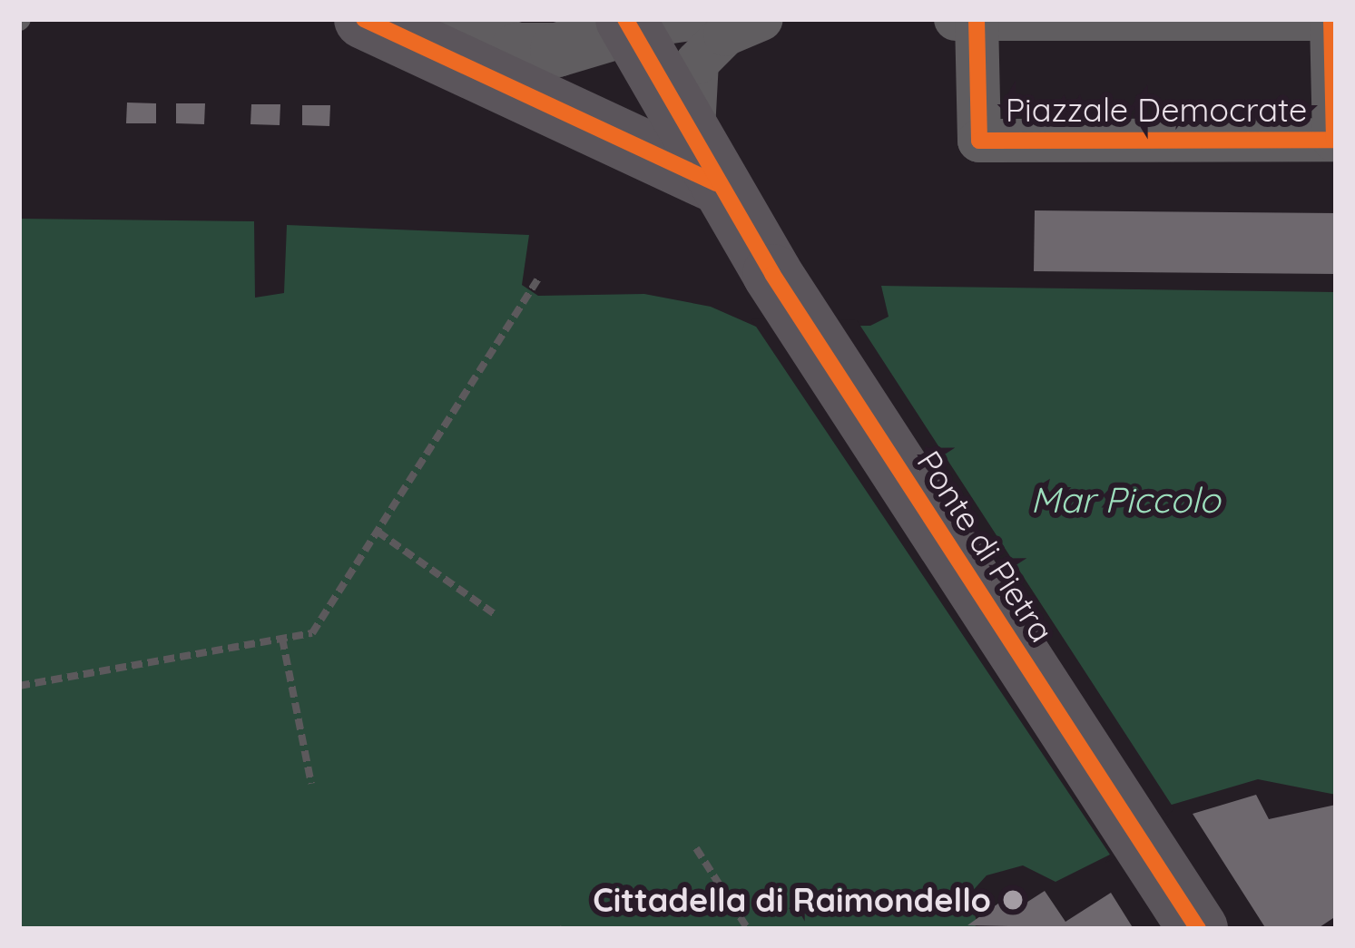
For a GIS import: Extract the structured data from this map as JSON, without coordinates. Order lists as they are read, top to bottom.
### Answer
{
  "streets": {
    "main road": ["Ponte di Pietra"],
    "street": ["Piazzale Democrate"]
  },
  "water": ["Mar Piccolo"],
  "places": ["Cittadella di Raimondello"]
}
